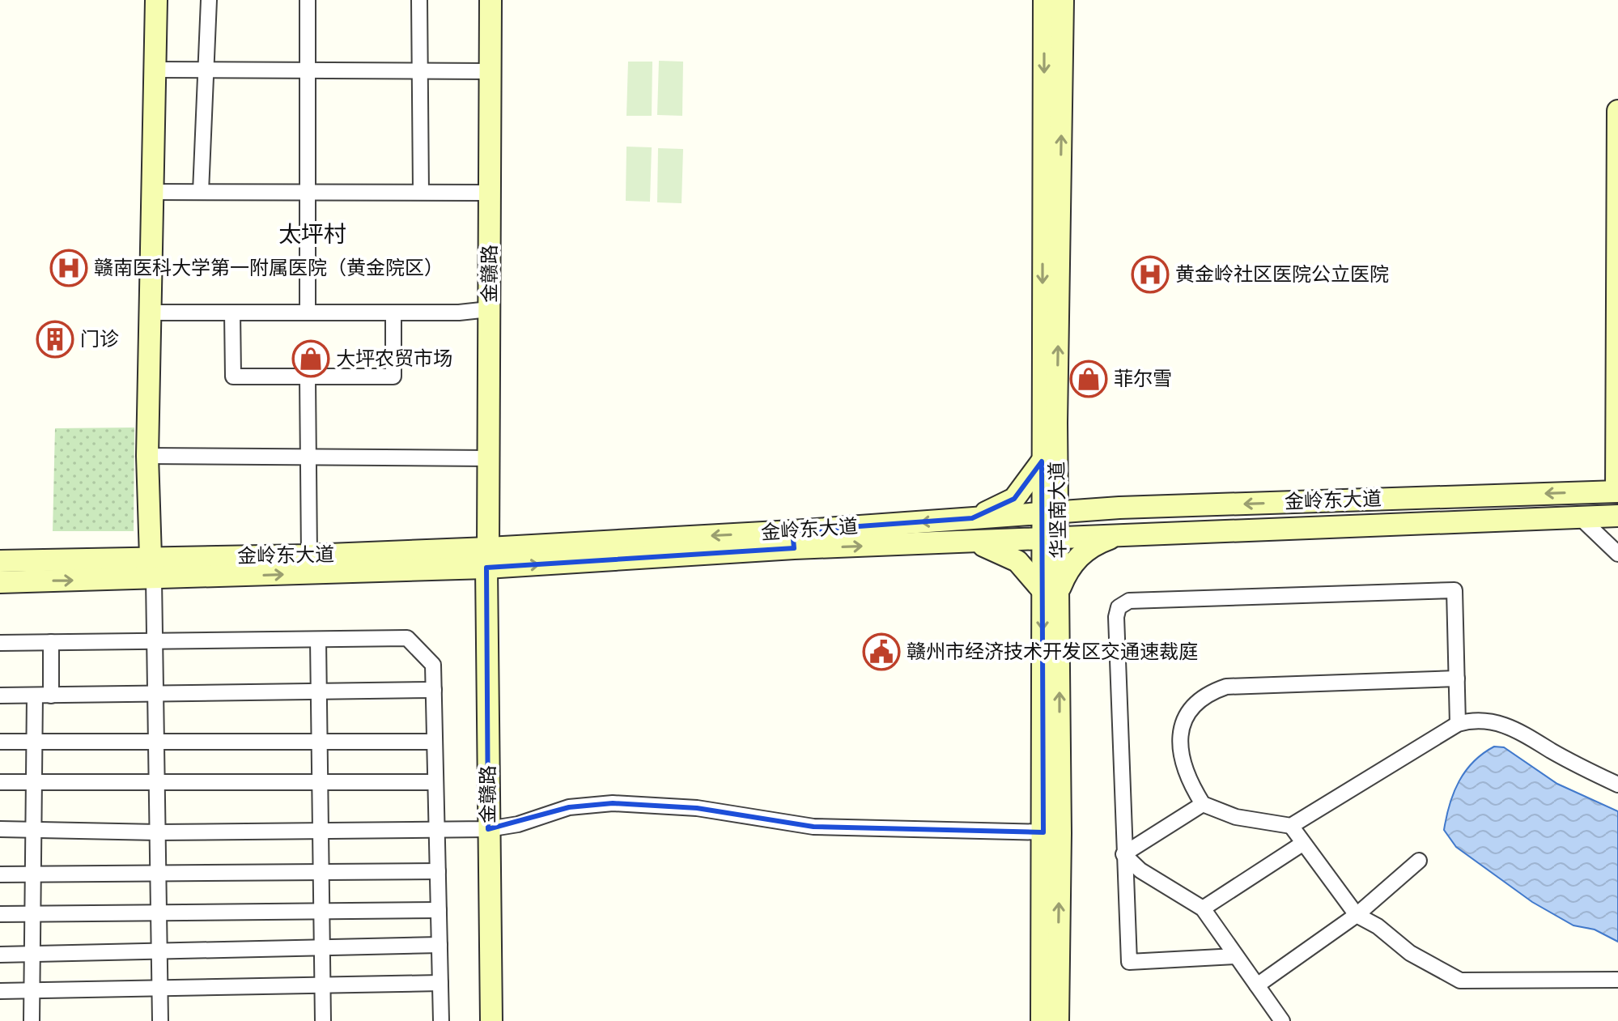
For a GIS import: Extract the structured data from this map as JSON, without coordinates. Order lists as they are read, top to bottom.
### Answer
{
  "streets": {
    "main road": ["金赣路", "金岭东大道", "华坚南大道"]
  },
  "crossings": [
    ["金赣路", "金岭东大道"],
    ["金岭东大道", "华坚南大道"]
  ],
  "districts": ["太坪村"],
  "places": {
    "hospital": ["赣南医科大学第一附属医院（黄金院区）", "黄金岭社区医院公立医院"],
    "building": ["门诊"],
    "shop": ["大坪农贸市场", "菲尔雪"],
    "public building": ["赣州市经济技术开发区交通速裁庭"]
  }
}
